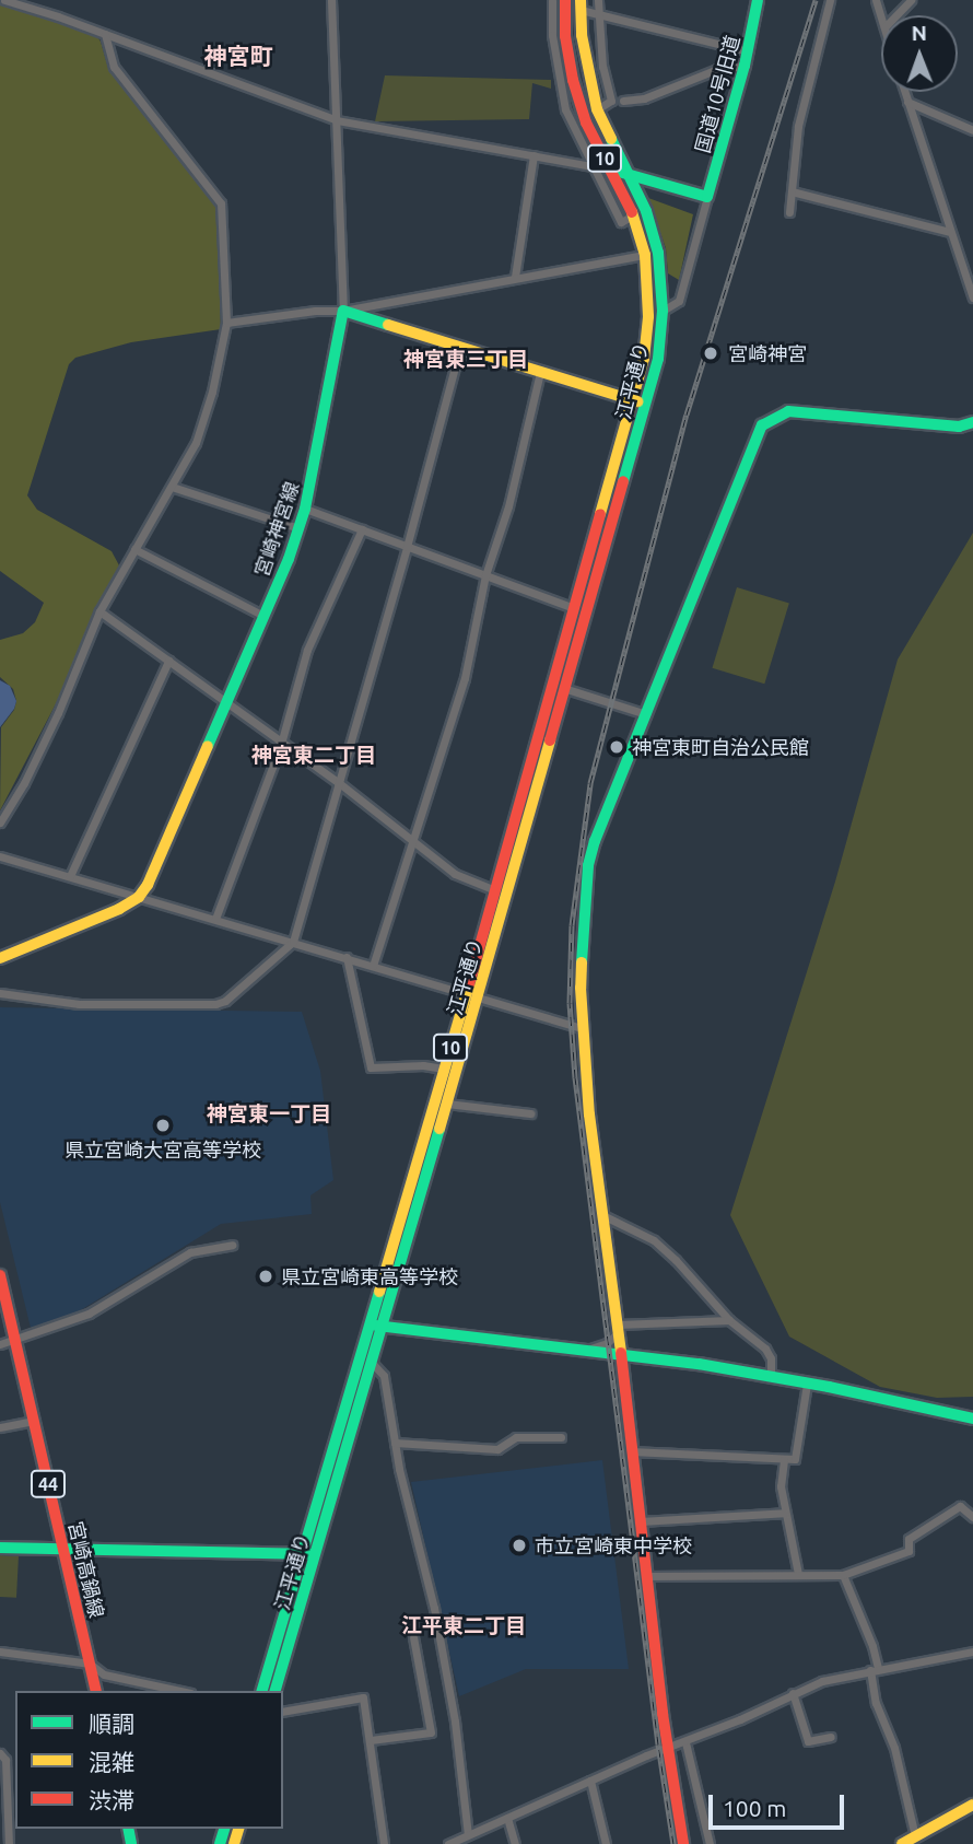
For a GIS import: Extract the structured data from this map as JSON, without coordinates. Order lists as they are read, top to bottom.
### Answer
{
  "streets": {
    "main road": [
      "国道10号旧道",
      "10",
      "江平通り",
      "宮崎神宮線",
      "44",
      "宮崎高鍋線"
    ]
  },
  "crossings": [
    ["10", "江平通り"]
  ],
  "districts": [
    "神宮町",
    "神宮東三丁目",
    "神宮東二丁目",
    "神宮東一丁目",
    "江平東二丁目"
  ],
  "places": [
    "宮崎神宮",
    "神宮東町自治公民館",
    "県立宮崎大宮高等学校",
    "県立宮崎東高等学校",
    "市立宮崎東中学校"
  ],
  "legend": ["順調", "混雑", "渋滞"],
  "scale_bar": "100 m",
  "north": "top"
}
